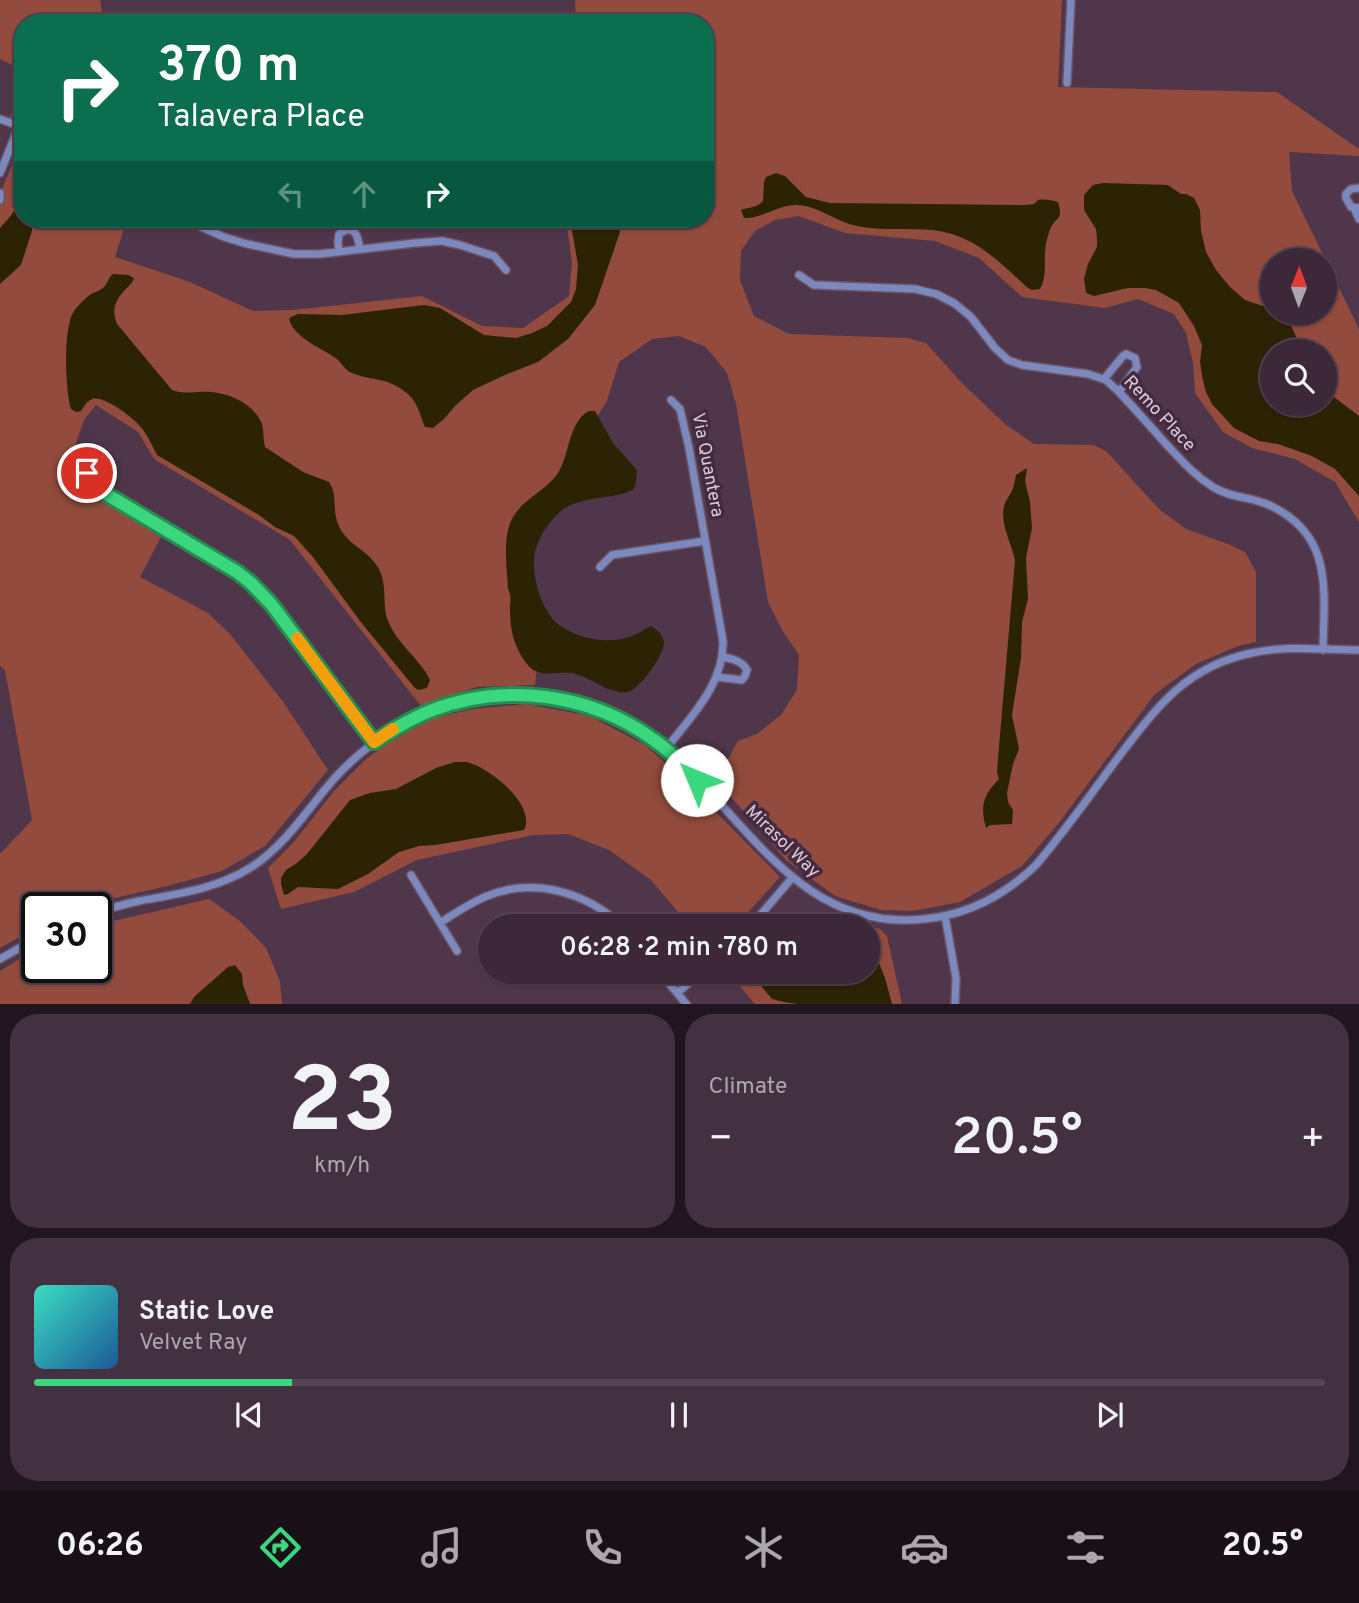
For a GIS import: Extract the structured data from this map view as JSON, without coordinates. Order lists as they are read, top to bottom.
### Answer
{
  "streets": {
    "street": ["Remo Place", "Via Quantera", "Mirasol Way"]
  },
  "crossings": [
    ["Remo Place", "Mirasol Way"],
    ["Via Quantera", "Mirasol Way"]
  ],
  "north": "top",
  "page": {
    "turn": ["370 m", "Talavera Place"],
    "limit": "30",
    "trip": "06:28 · 2 min · 780 m",
    "tile": [
      ["23", "km/h"],
      "Climate"
    ],
    "heat": ["−", "20.5°", "+"],
    "song": ["Static Love", "Velvet Ray"],
    "tabs": ["06:26", "20.5°"]
  }
}
